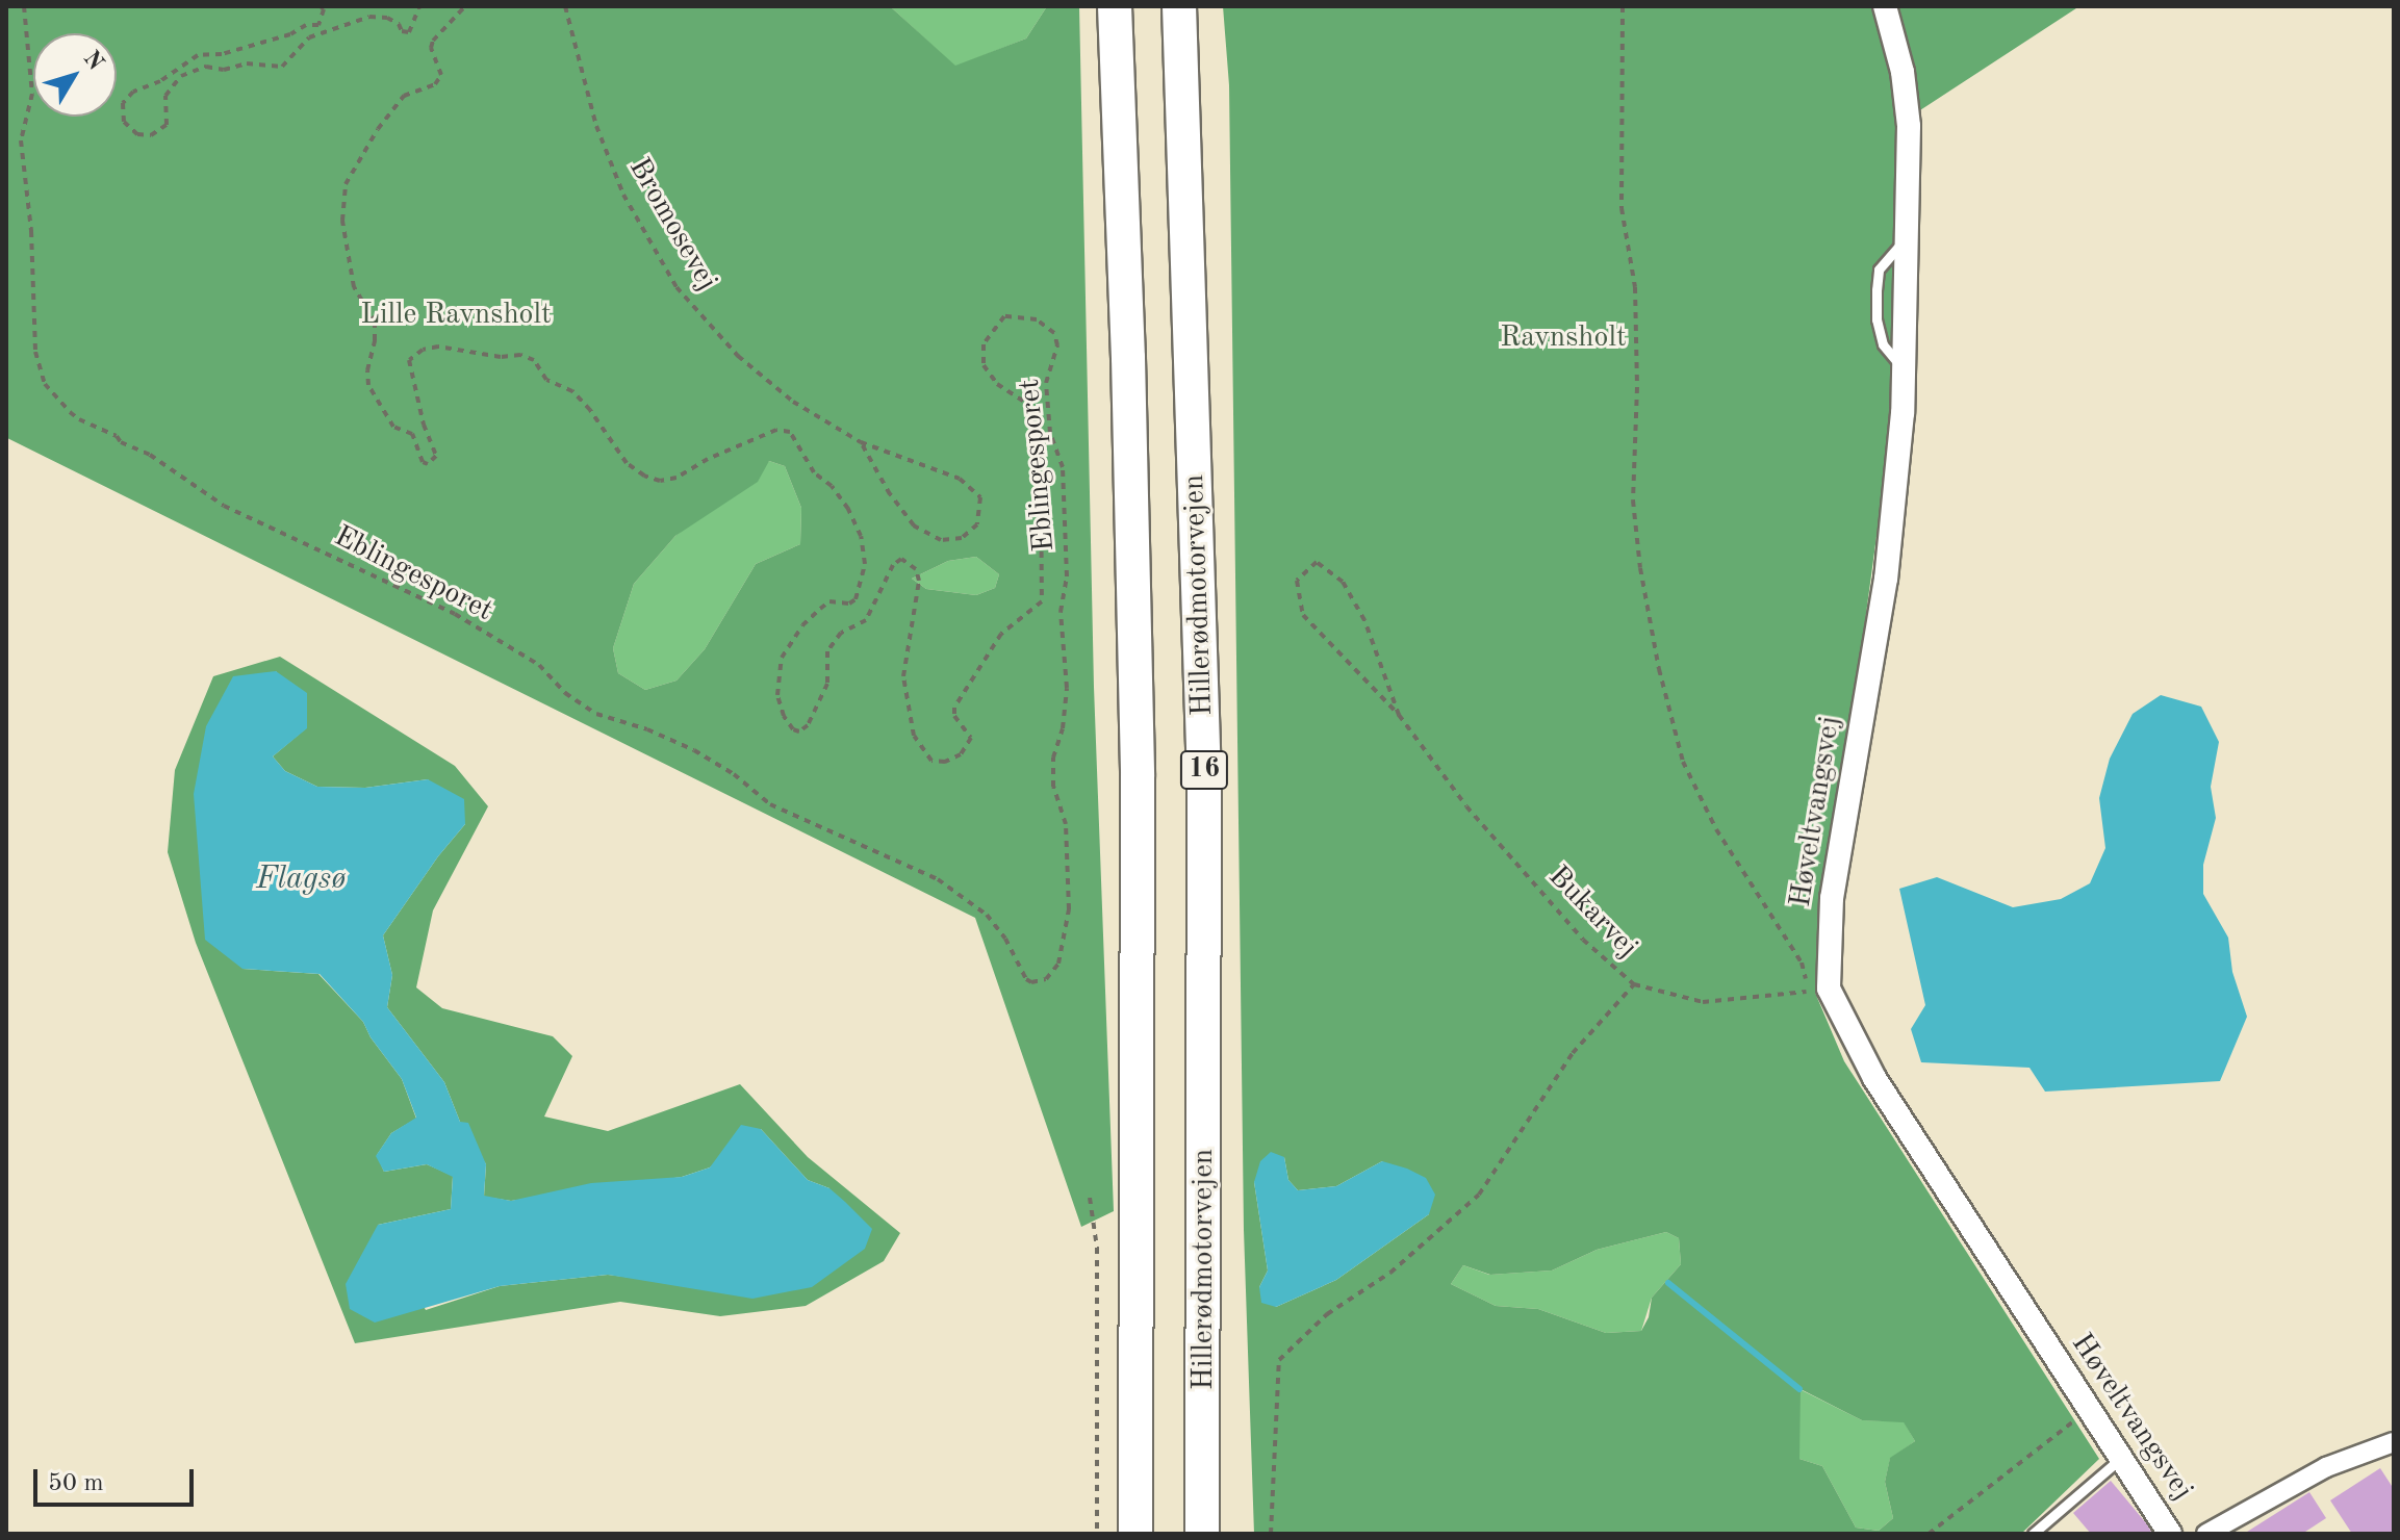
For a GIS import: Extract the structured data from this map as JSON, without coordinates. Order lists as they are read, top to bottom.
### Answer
{
  "streets": {
    "highway": ["Hillerødmotorvejen", "16"],
    "street": ["Høveltvangsvej"],
    "path": ["Bromosevej", "Eblingesporet", "Bukarvej"]
  },
  "crossings": [
    ["Høveltvangsvej", "Bukarvej"]
  ],
  "water": ["Flagsø"],
  "parks": ["Lille Ravnsholt", "Ravnsholt"],
  "scale_bar": "50 m",
  "north": "top right"
}
